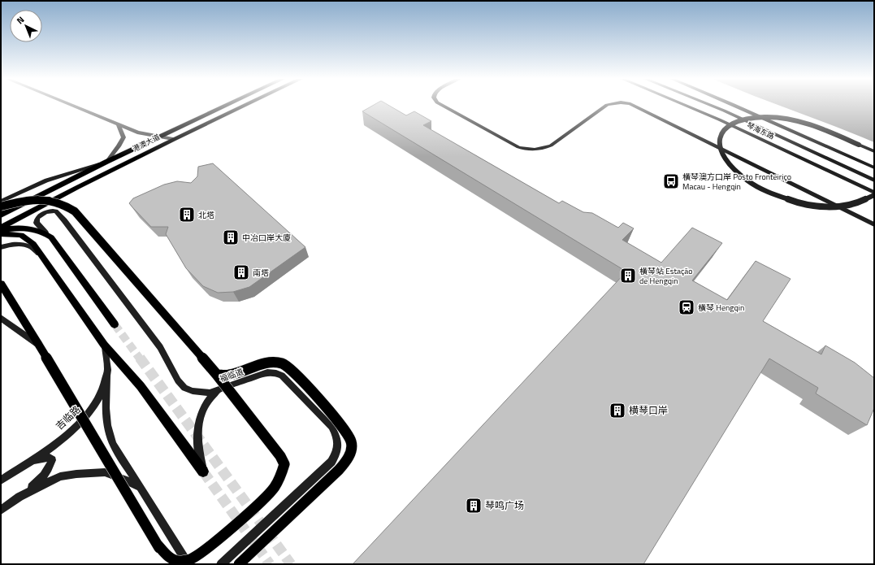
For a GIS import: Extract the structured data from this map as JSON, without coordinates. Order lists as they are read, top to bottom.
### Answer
{
  "streets": {
    "main road": [
      "琴海东路",
      "港澳大道",
      "福临道",
      "吉临路"
    ]
  },
  "places": {
    "bus stop": ["橫琴澳方口岸 Posto Fronteiriço Macau - Hengqin"],
    "building": [
      "北塔",
      "中冶口岸大廈",
      "南塔",
      "橫琴站 Estação de Hengqin",
      "横琴口岸",
      "琴鸣广场"
    ],
    "station": ["橫琴 Hengqin"]
  },
  "north": "top left"
}
